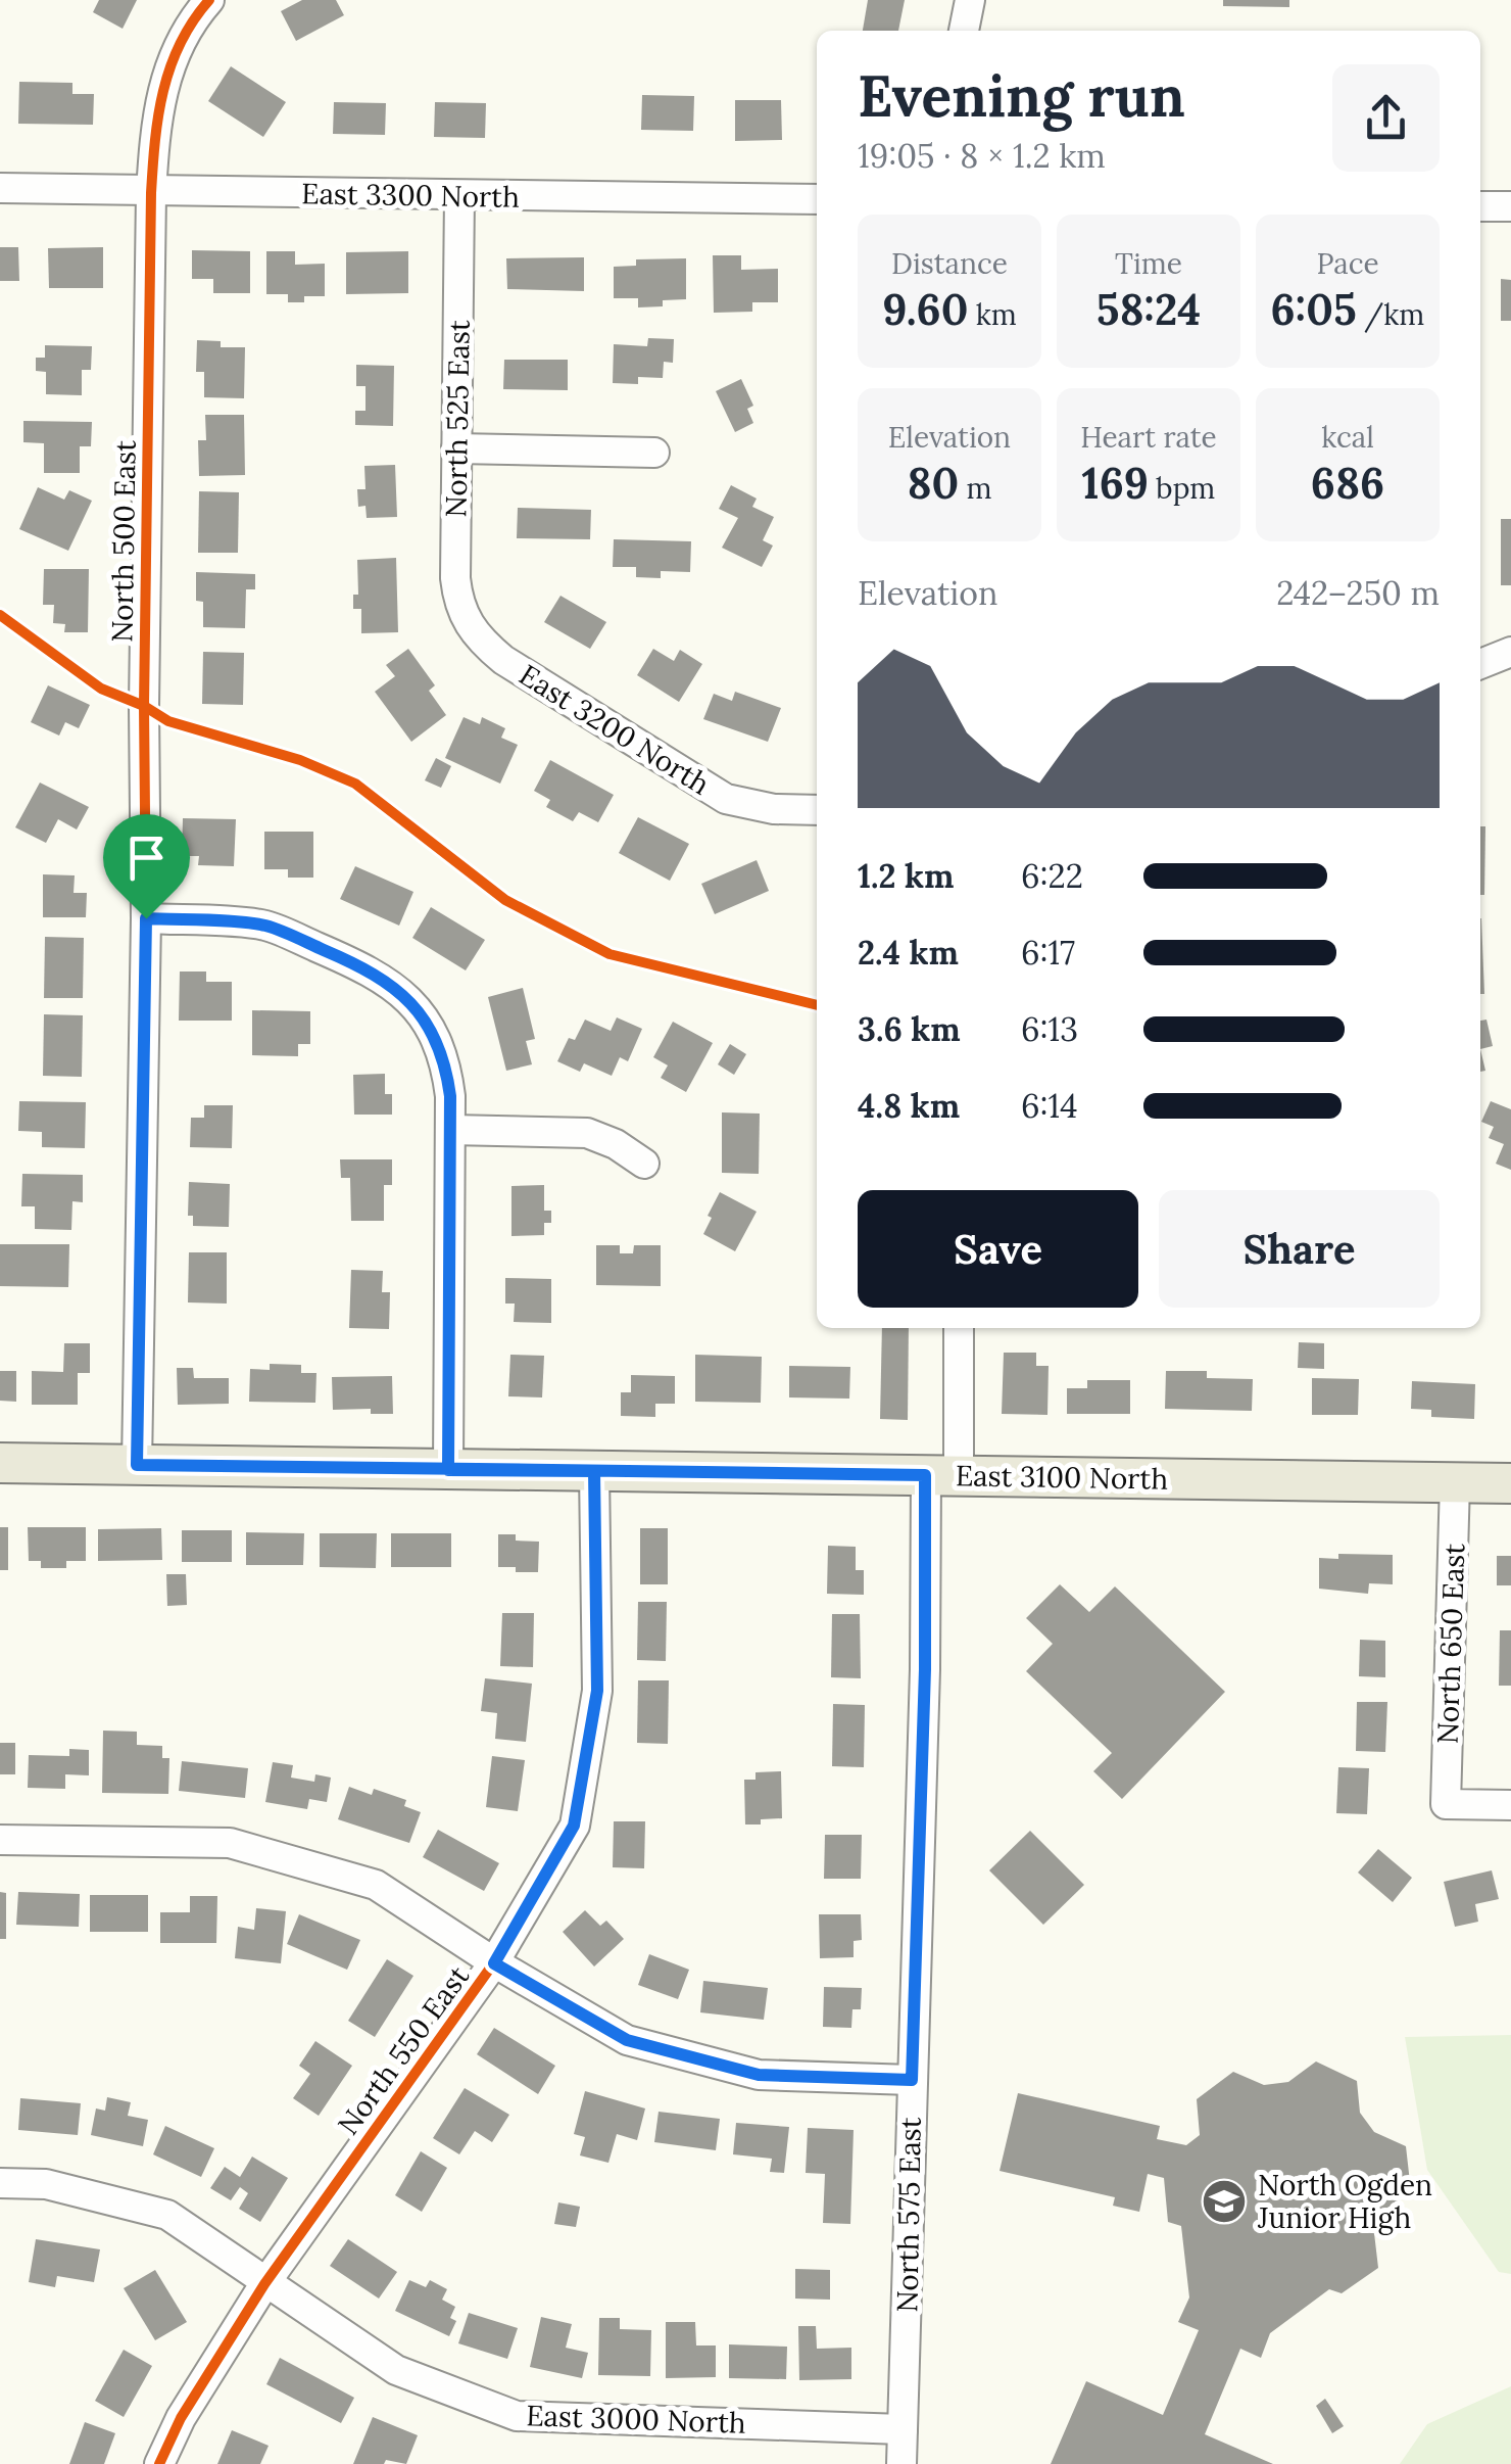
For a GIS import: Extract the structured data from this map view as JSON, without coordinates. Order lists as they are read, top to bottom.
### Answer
{
  "streets": {
    "main road": ["East 3100 North"],
    "street": [
      "East 3300 North",
      "North 525 East",
      "North 500 East",
      "East 3200 North",
      "North 650 East",
      "North 550 East",
      "North 575 East",
      "East 3000 North"
    ]
  },
  "crossings": [
    ["East 3300 North", "North 525 East"],
    ["East 3300 North", "North 500 East"],
    ["North 525 East", "East 3200 North"],
    ["North 500 East", "East 3100 North"],
    ["East 3100 North", "North 650 East"],
    ["East 3100 North", "North 550 East"],
    ["East 3100 North", "North 575 East"],
    ["North 550 East", "East 3000 North"],
    ["North 575 East", "East 3000 North"]
  ],
  "places": {
    "school or university": ["North Ogden Junior High"]
  },
  "page": {
    "heading": ["Evening run", "19:05 · 8 × 1.2 km"],
    "stats": [
      ["Distance", "9.60 km"],
      ["Time", "58:24"],
      ["Pace", "6:05 /km"],
      ["Elevation", "80 m"],
      ["Heart rate", "169 bpm"],
      ["kcal", "686"]
    ],
    "chart": ["Elevation", "242–250 m"],
    "list": [
      {
        "name": "1.2 km",
        "note": "6:22"
      },
      {
        "name": "2.4 km",
        "note": "6:17"
      },
      {
        "name": "3.6 km",
        "note": "6:13"
      },
      {
        "name": "4.8 km",
        "note": "6:14"
      }
    ],
    "buttons": ["Save", "Share"]
  }
}
